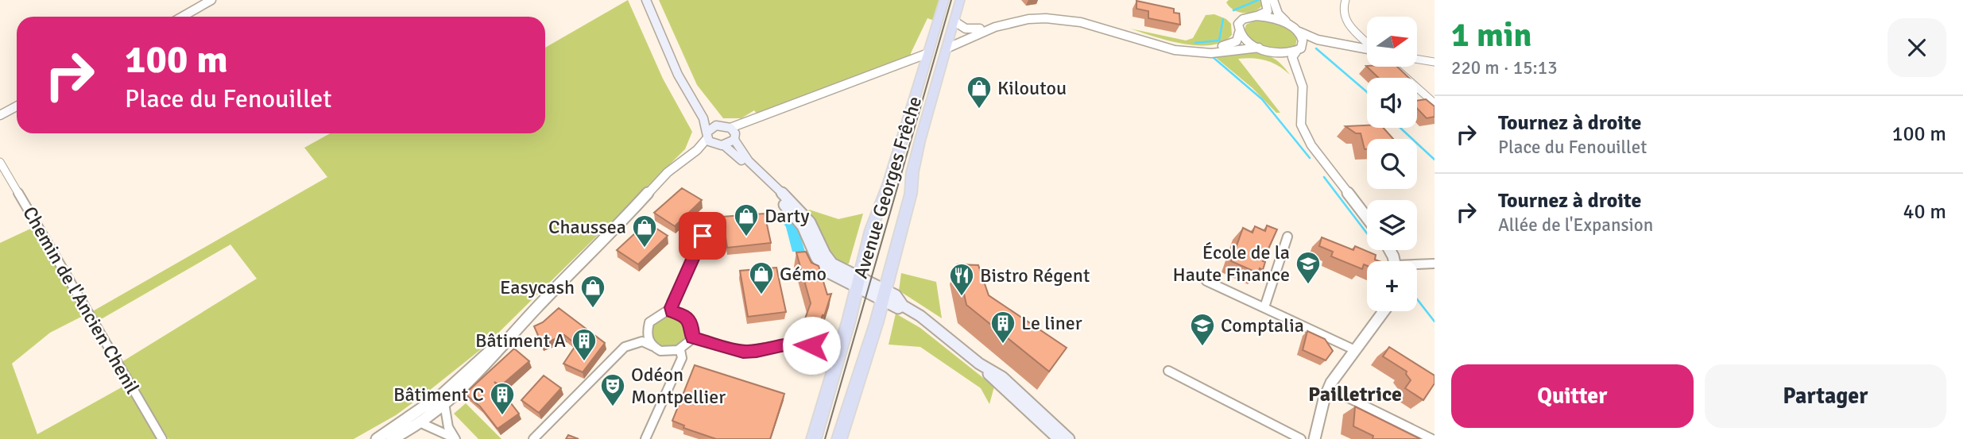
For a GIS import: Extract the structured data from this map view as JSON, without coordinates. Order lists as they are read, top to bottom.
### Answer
{
  "streets": {
    "main road": ["Avenue Georges Frêche"],
    "street": ["Chemin de l'Ancien Chenil"]
  },
  "districts": ["Pailletrice"],
  "places": {
    "shop": [
      "Kiloutou",
      "Darty",
      "Chaussea",
      "Gémo",
      "Easycash"
    ],
    "school or university": ["École de la Haute Finance", "Comptalia"],
    "restaurant": ["Bistro Régent"],
    "building": ["Le liner", "Bâtiment A", "Bâtiment C"],
    "theatre": ["Odéon Montpellier"]
  },
  "north": "right",
  "page": {
    "heading": ["1 min", "220 m · 15:13"],
    "map_buttons": "+",
    "turn": ["100 m", "Place du Fenouillet"],
    "list": [
      {
        "name": "Tournez à droite",
        "note": "Place du Fenouillet",
        "value": "100 m"
      },
      {
        "name": "Tournez à droite",
        "note": "Allée de l'Expansion",
        "value": "40 m"
      }
    ],
    "buttons": ["Quitter", "Partager"]
  }
}
